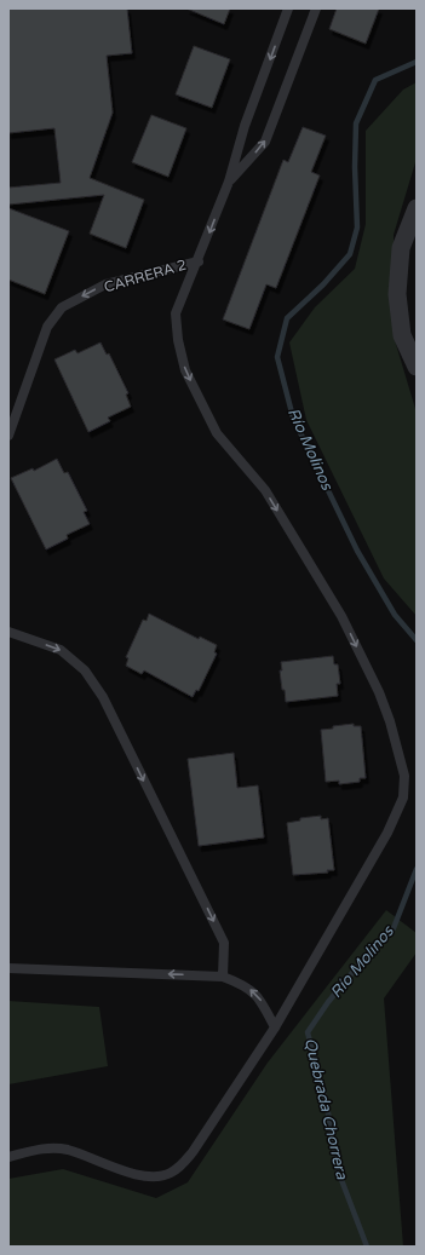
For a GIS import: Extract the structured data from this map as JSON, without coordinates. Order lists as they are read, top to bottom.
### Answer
{
  "streets": {
    "lane": ["CARRERA 2"]
  },
  "one_way": ["CARRERA 2"],
  "water": ["Río Molinos", "Quebrada Chorrera"]
}
